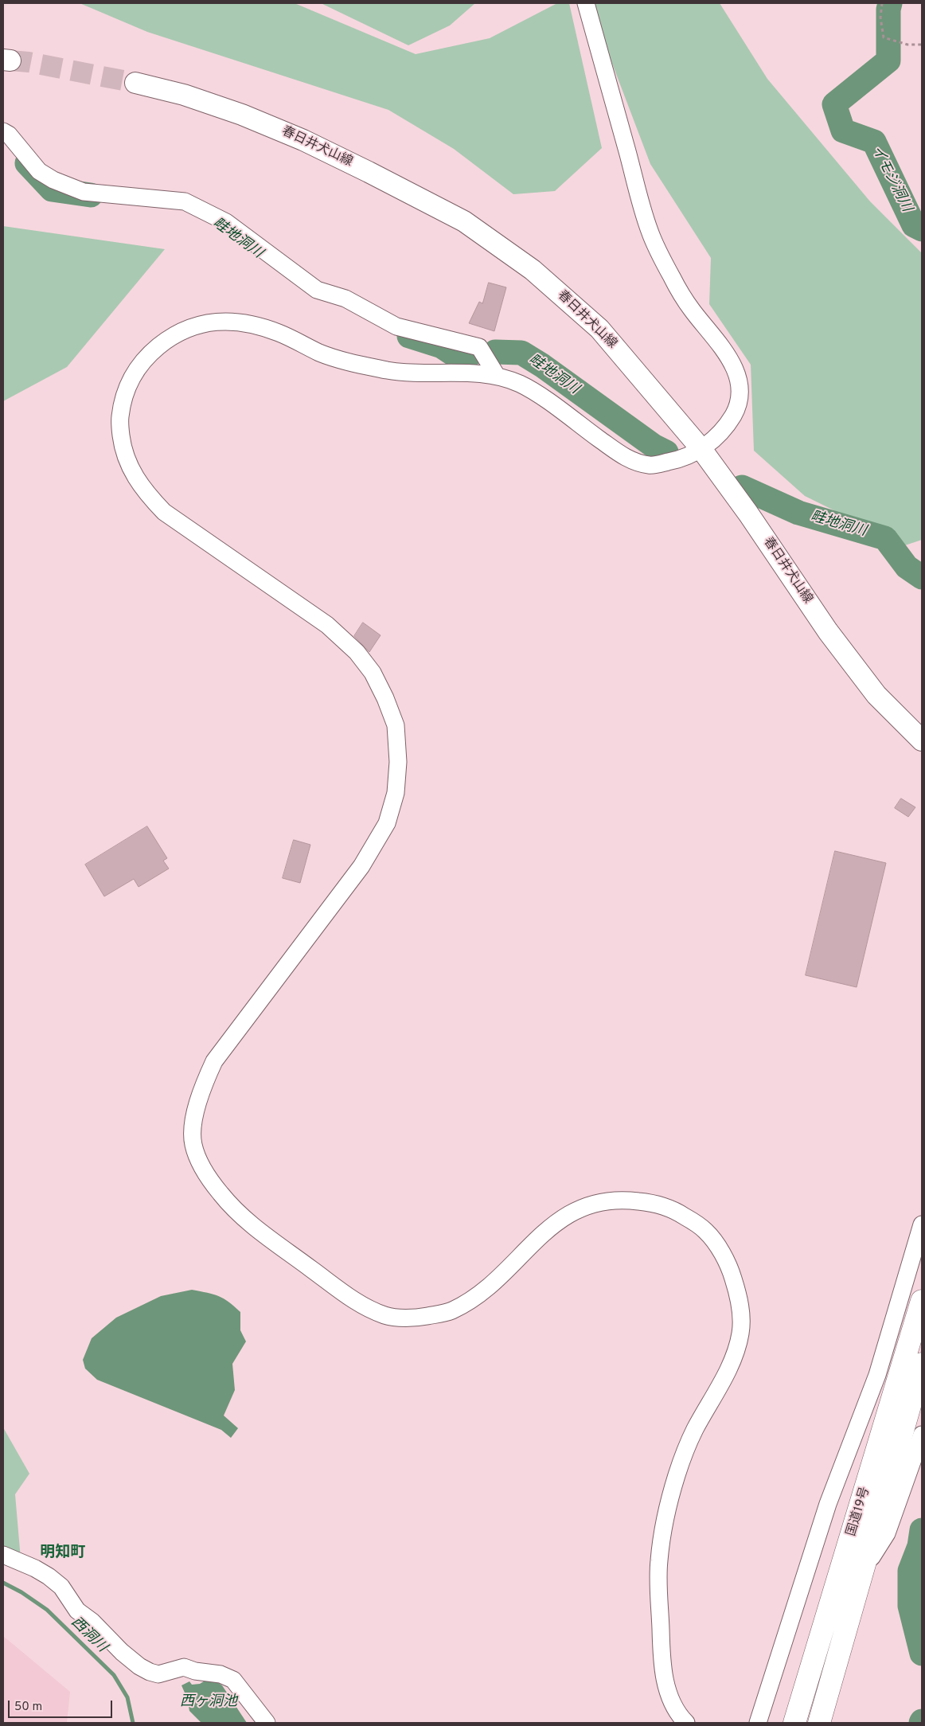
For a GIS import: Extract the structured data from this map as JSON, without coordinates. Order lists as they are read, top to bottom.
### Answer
{
  "streets": {
    "highway": ["国道19号"],
    "main road": ["春日井犬山線"]
  },
  "districts": ["明知町"],
  "water": [
    "イモジ洞川",
    "畦地洞川",
    "西洞川",
    "西ヶ洞池"
  ],
  "scale_bar": "50 m"
}
